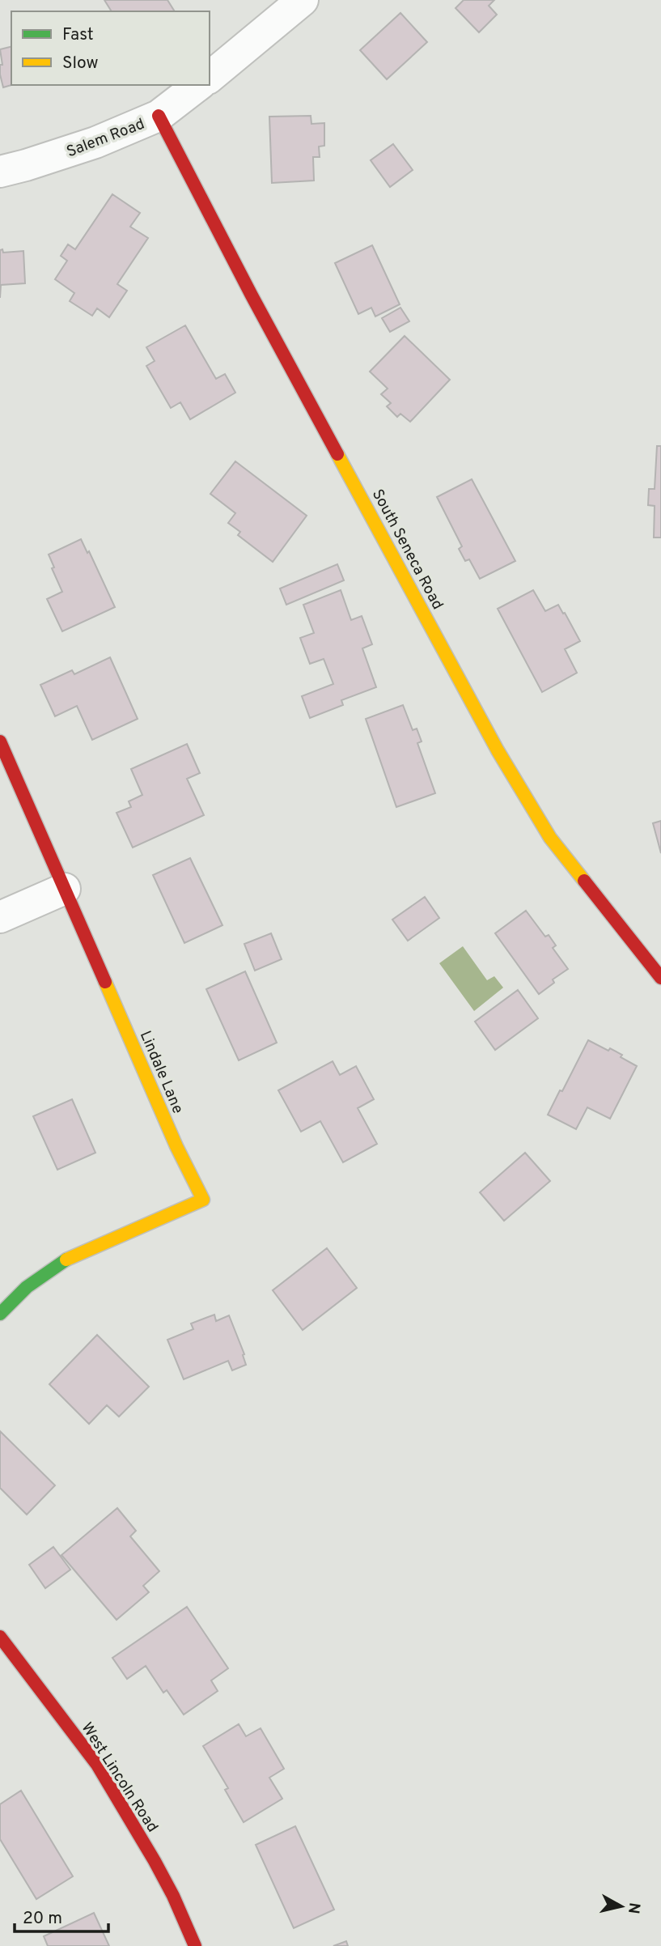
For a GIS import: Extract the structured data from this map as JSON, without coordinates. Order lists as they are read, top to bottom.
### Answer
{
  "streets": {
    "street": [
      "Salem Road",
      "South Seneca Road",
      "Lindale Lane",
      "West Lincoln Road"
    ]
  },
  "crossings": [
    ["Salem Road", "South Seneca Road"]
  ],
  "legend": ["Fast", "Slow"],
  "scale_bar": "20 m",
  "north": "right"
}
